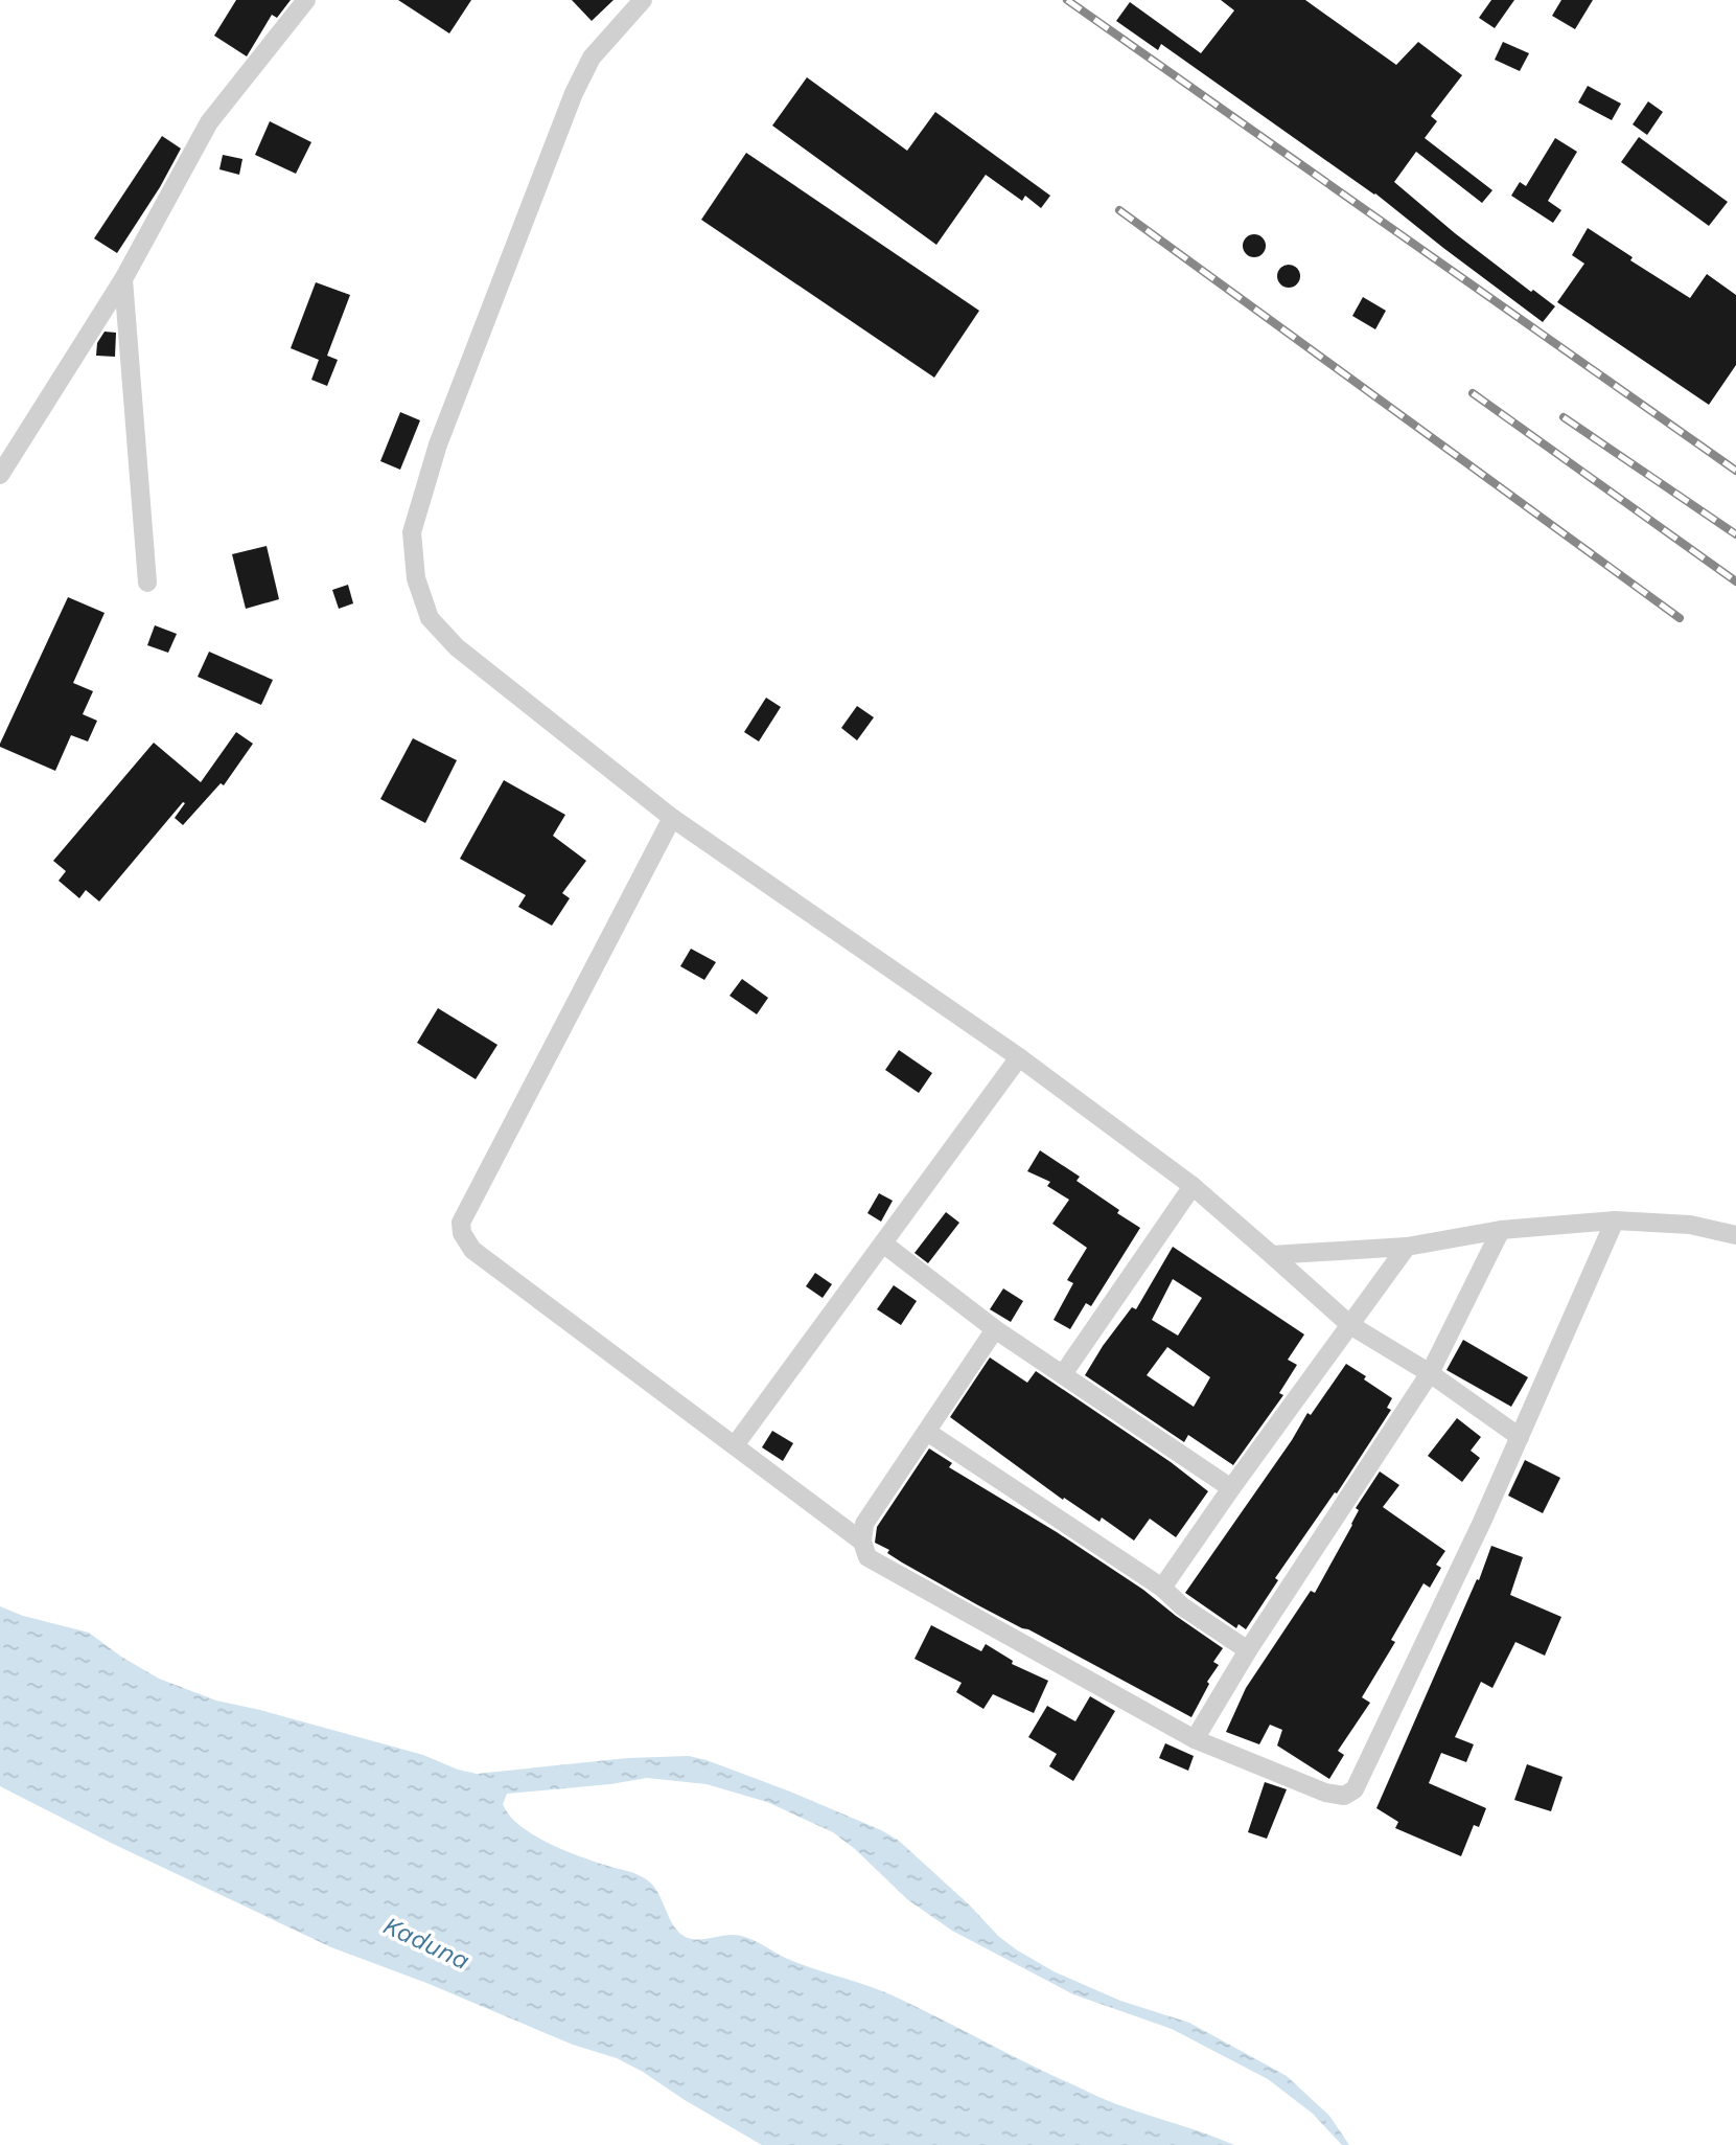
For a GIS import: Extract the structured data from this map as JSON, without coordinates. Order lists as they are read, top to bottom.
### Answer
{
  "water": ["Kaduna"]
}
